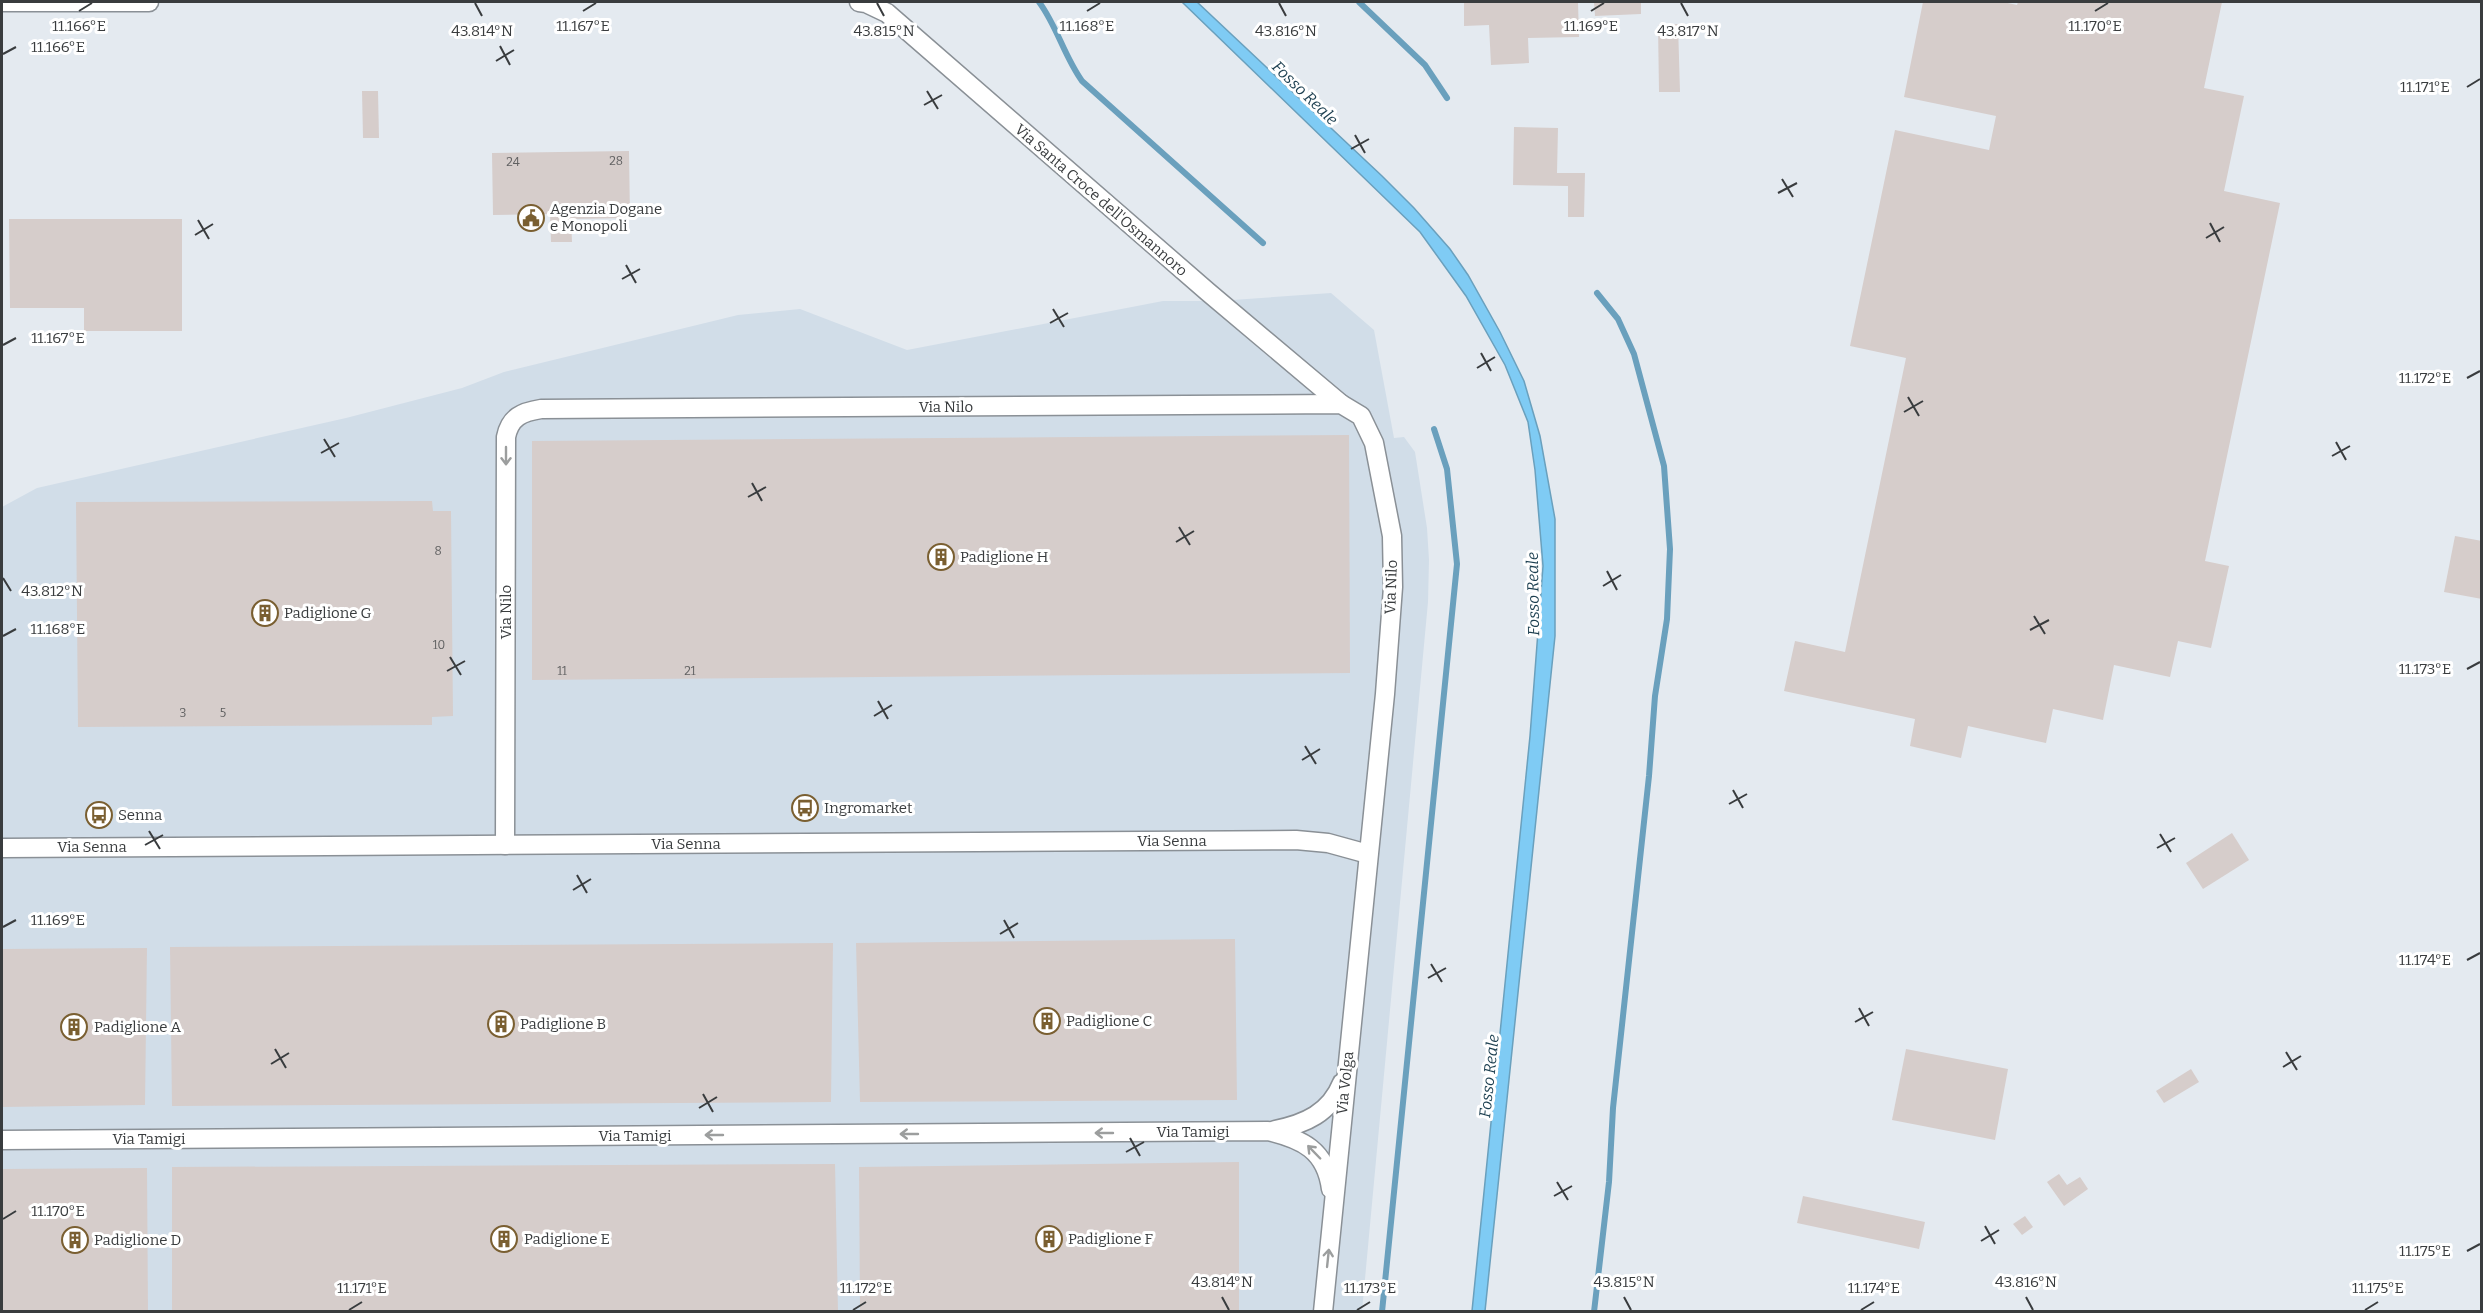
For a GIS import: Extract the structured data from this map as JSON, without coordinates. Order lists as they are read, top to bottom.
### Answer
{
  "streets": {
    "street": [
      "Via Santa Croce dell'Osmannoro",
      "Via Nilo",
      "Via Senna",
      "Via Volga",
      "Via Tamigi"
    ]
  },
  "crossings": [
    ["Via Santa Croce dell'Osmannoro", "Via Nilo"],
    ["Via Nilo", "Via Senna"],
    ["Via Nilo", "Via Volga"],
    ["Via Senna", "Via Volga"],
    ["Via Volga", "Via Tamigi"]
  ],
  "one_way": ["Via Tamigi"],
  "water": ["Fosso Reale"],
  "places": {
    "public building": ["Agenzia Dogane e Monopoli"],
    "building": [
      "Padiglione H",
      "Padiglione G",
      "Padiglione C",
      "Padiglione B",
      "Padiglione A",
      "Padiglione E",
      "Padiglione F",
      "Padiglione D"
    ],
    "bus stop": ["Ingromarket", "Senna"]
  },
  "house_numbers": [
    "28",
    "24",
    "8",
    "10",
    "11",
    "21",
    "3",
    "5"
  ],
  "coordinates": [
    "11.166°E",
    "11.167°E",
    "11.168°E",
    "11.169°E",
    "11.170°E",
    "43.814°N",
    "43.815°N",
    "43.816°N",
    "43.817°N",
    "11.171°E",
    "11.172°E",
    "43.812°N",
    "11.173°E",
    "11.174°E",
    "11.175°E"
  ]
}
